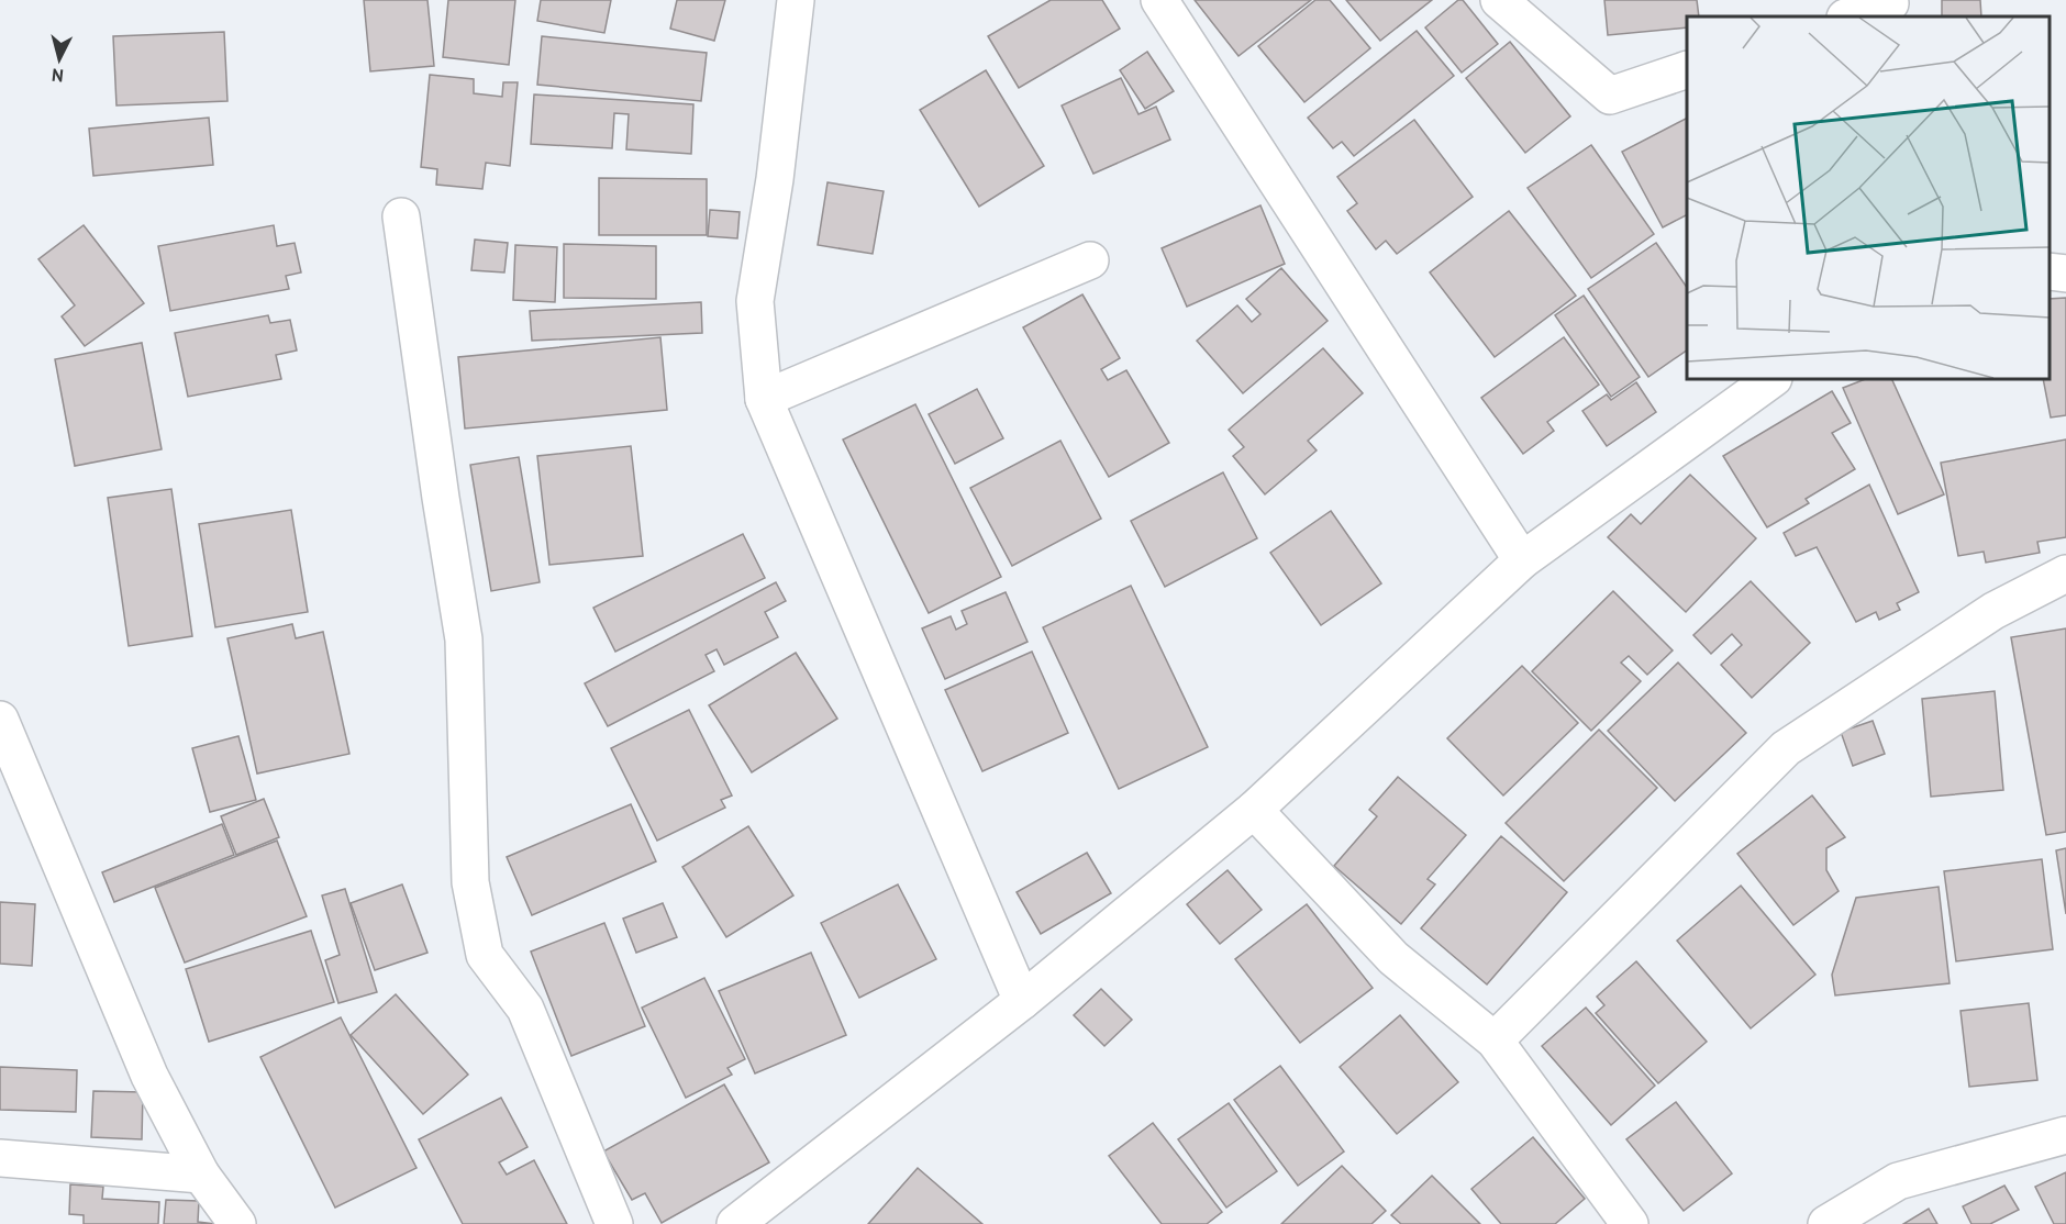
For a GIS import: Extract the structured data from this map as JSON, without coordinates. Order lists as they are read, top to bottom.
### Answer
{
  "north": "bottom"
}
